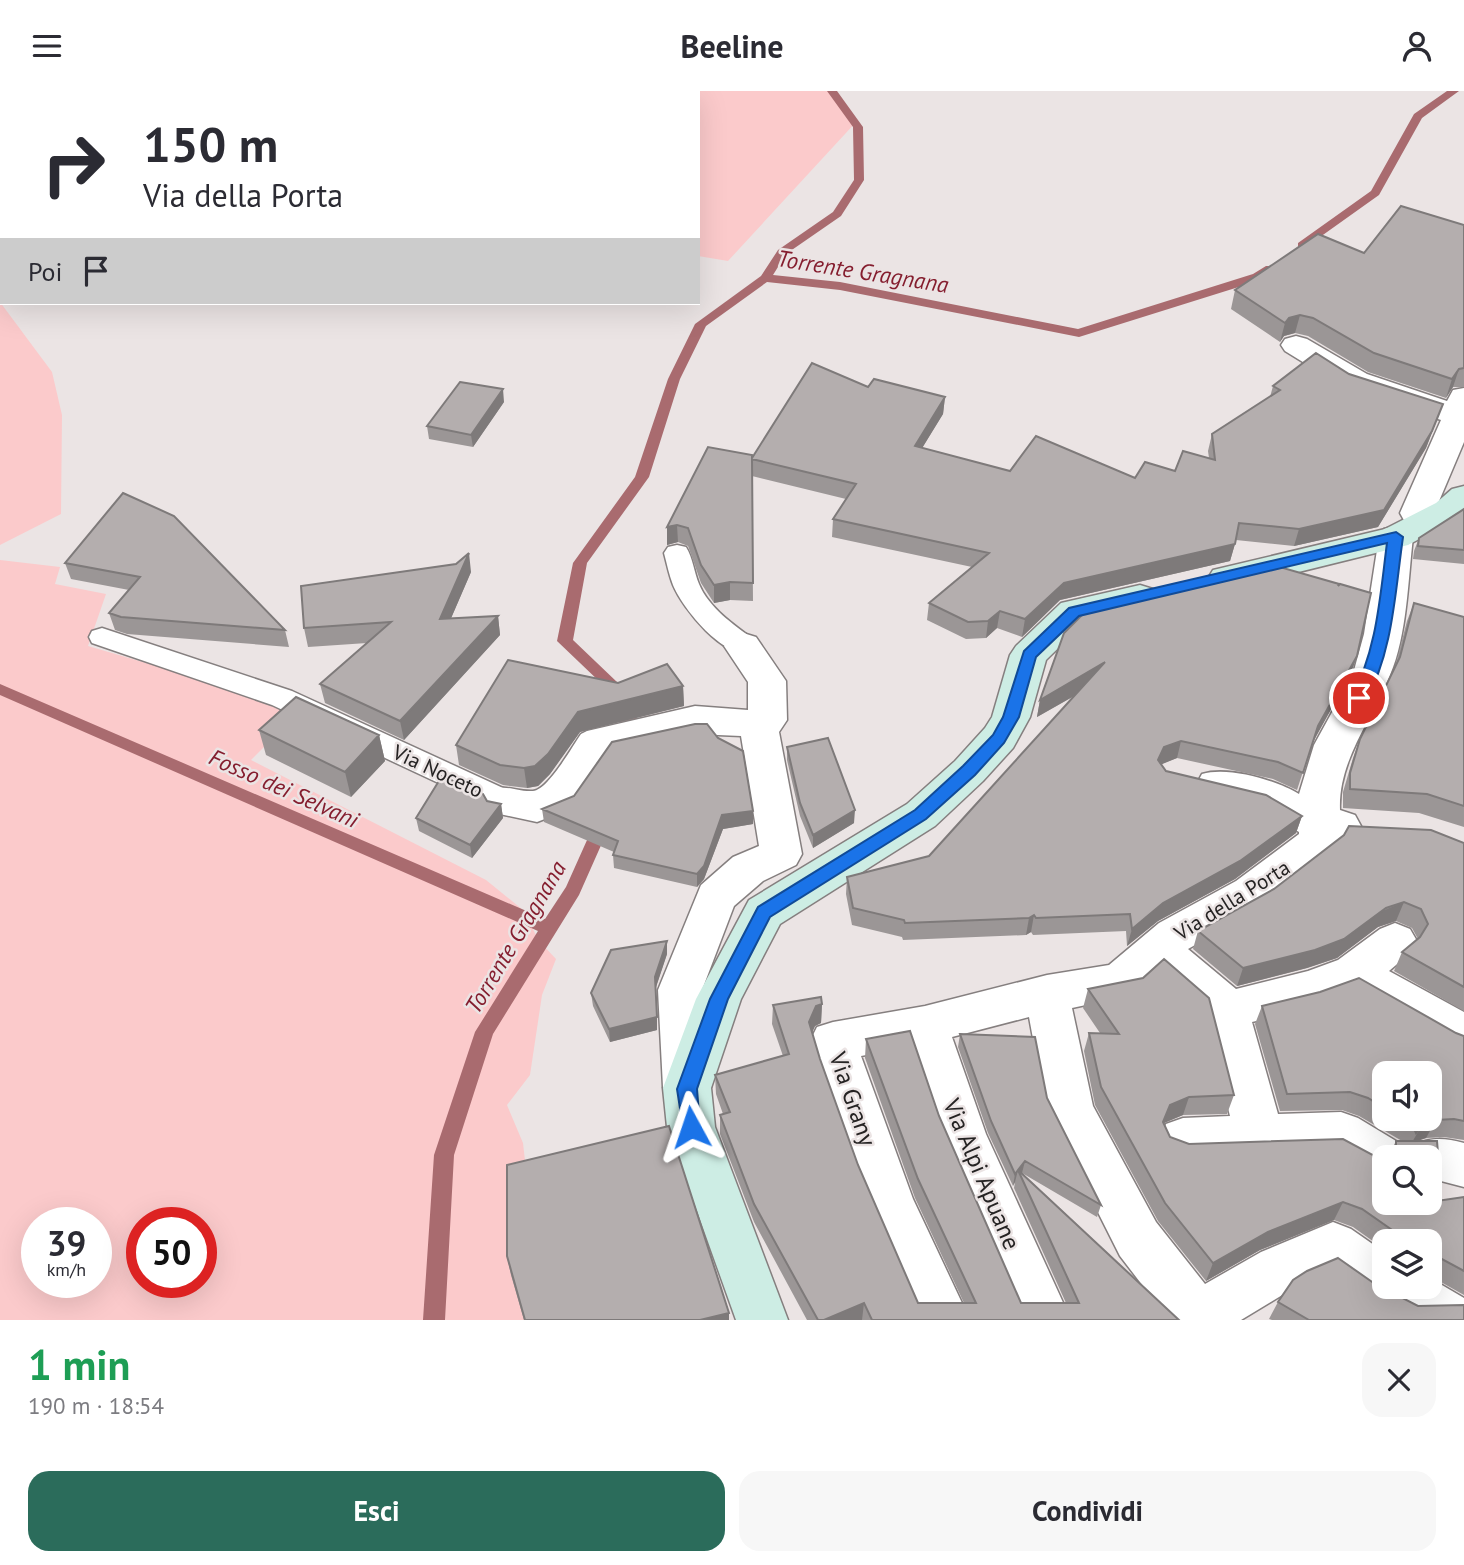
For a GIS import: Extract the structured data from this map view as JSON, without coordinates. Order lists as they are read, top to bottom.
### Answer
{
  "streets": {
    "street": [
      "Via Noceto",
      "Via della Porta",
      "Via Grany",
      "Via Alpi Apuane"
    ]
  },
  "crossings": [
    ["Via della Porta", "Via Grany"],
    ["Via Grany", "Via Alpi Apuane"]
  ],
  "water": ["Torrente Gragnana", "Fosso dei Selvani"],
  "page": {
    "header": "Beeline",
    "turn": ["150 m", "Via della Porta"],
    "then": "Poi",
    "speed": "39 km/h",
    "limit": "50",
    "heading": ["1 min", "190 m · 18:54"],
    "buttons": ["Esci", "Condividi"]
  }
}
